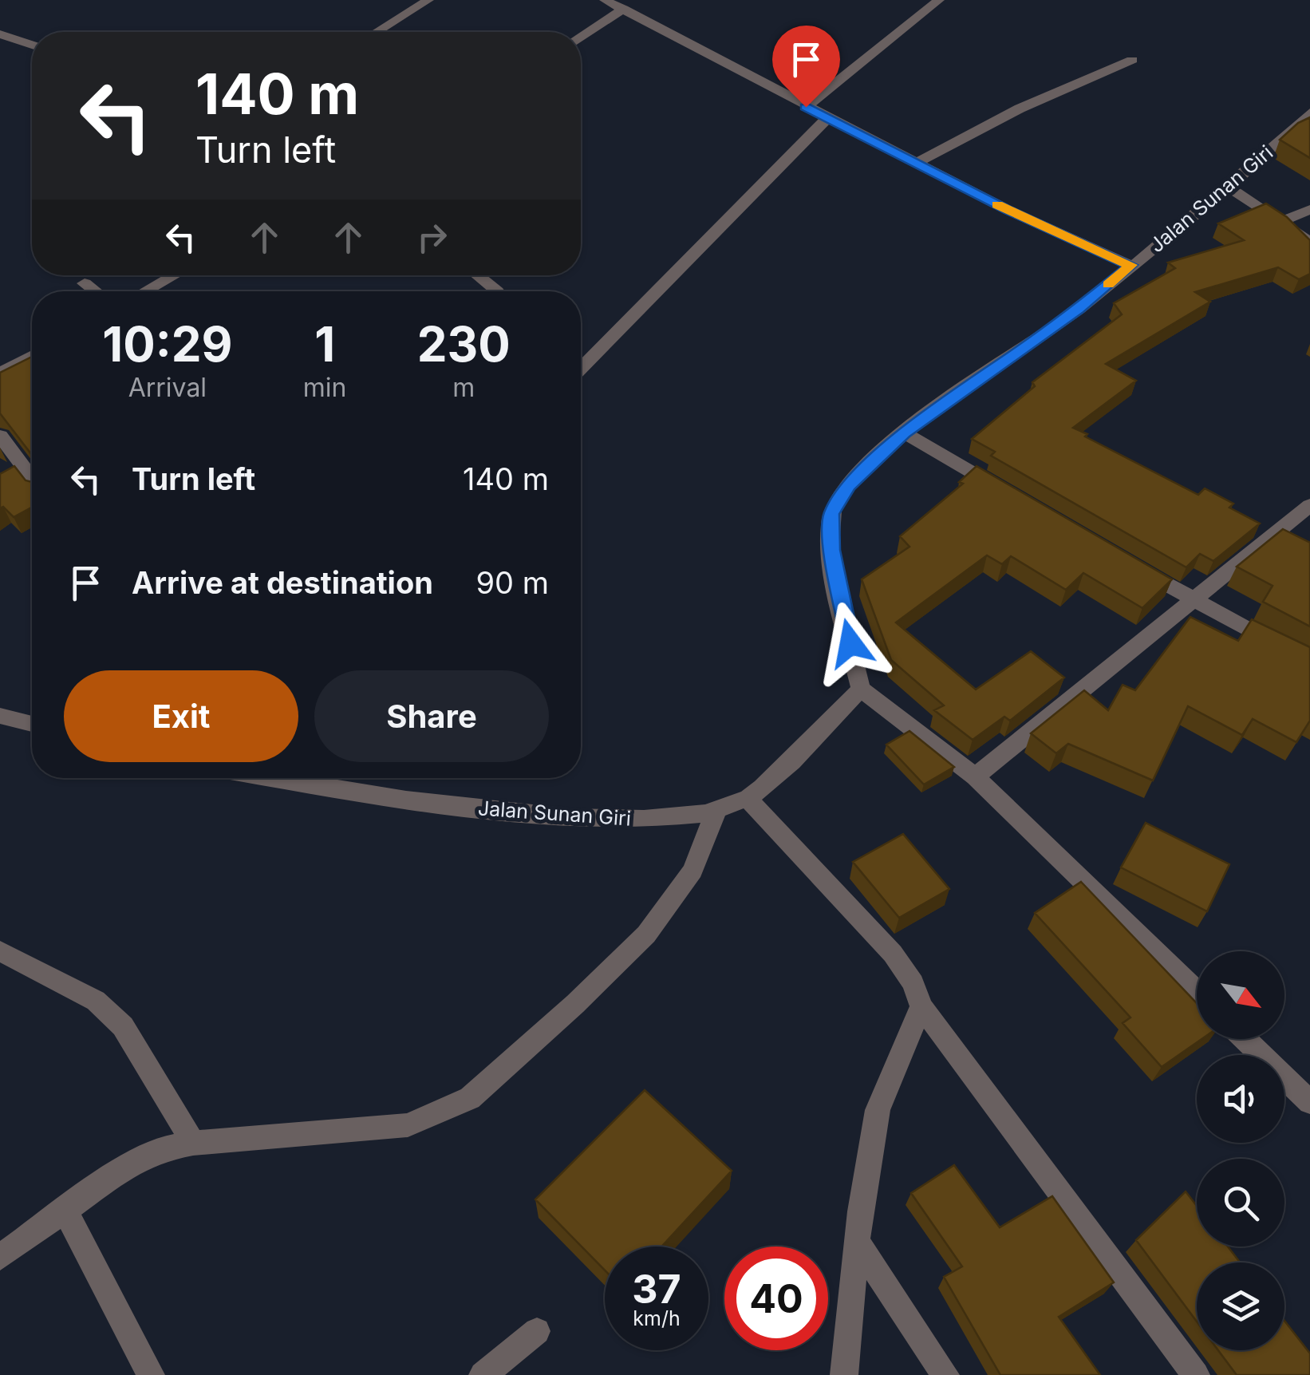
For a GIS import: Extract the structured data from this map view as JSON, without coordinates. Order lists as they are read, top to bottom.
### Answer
{
  "streets": {
    "street": ["Jalan Sunan Giri"]
  },
  "north": "bottom right",
  "page": {
    "turn": ["140 m", "Turn left"],
    "eta": [
      "10:29",
      "Arrival",
      "1",
      "min",
      "230",
      "m"
    ],
    "list": [
      {
        "name": "Turn left",
        "value": "140 m"
      },
      {
        "name": "Arrive at destination",
        "value": "90 m"
      }
    ],
    "buttons": ["Exit", "Share"],
    "speed": "37 km/h",
    "limit": "40"
  }
}
